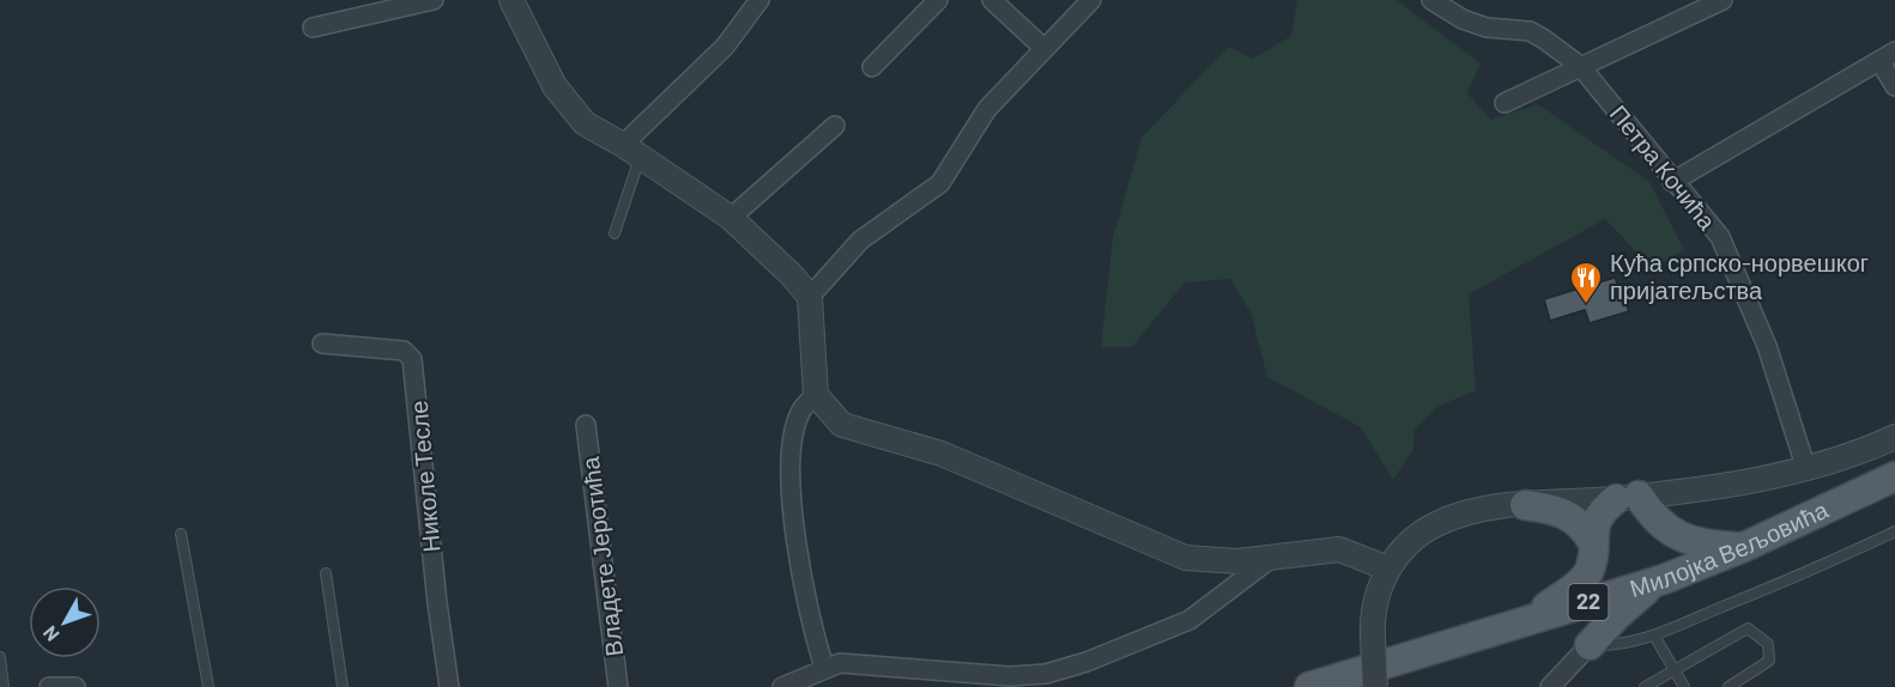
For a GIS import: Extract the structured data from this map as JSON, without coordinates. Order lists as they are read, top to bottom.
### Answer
{
  "streets": {
    "main road": ["Милојка Вељовића", "22"],
    "street": ["Петра Кочића", "Николе Тесле", "Владете Јеротића"]
  },
  "places": {
    "restaurant": ["Кућа српско-норвешког пријатељства"]
  },
  "north": "bottom left"
}
